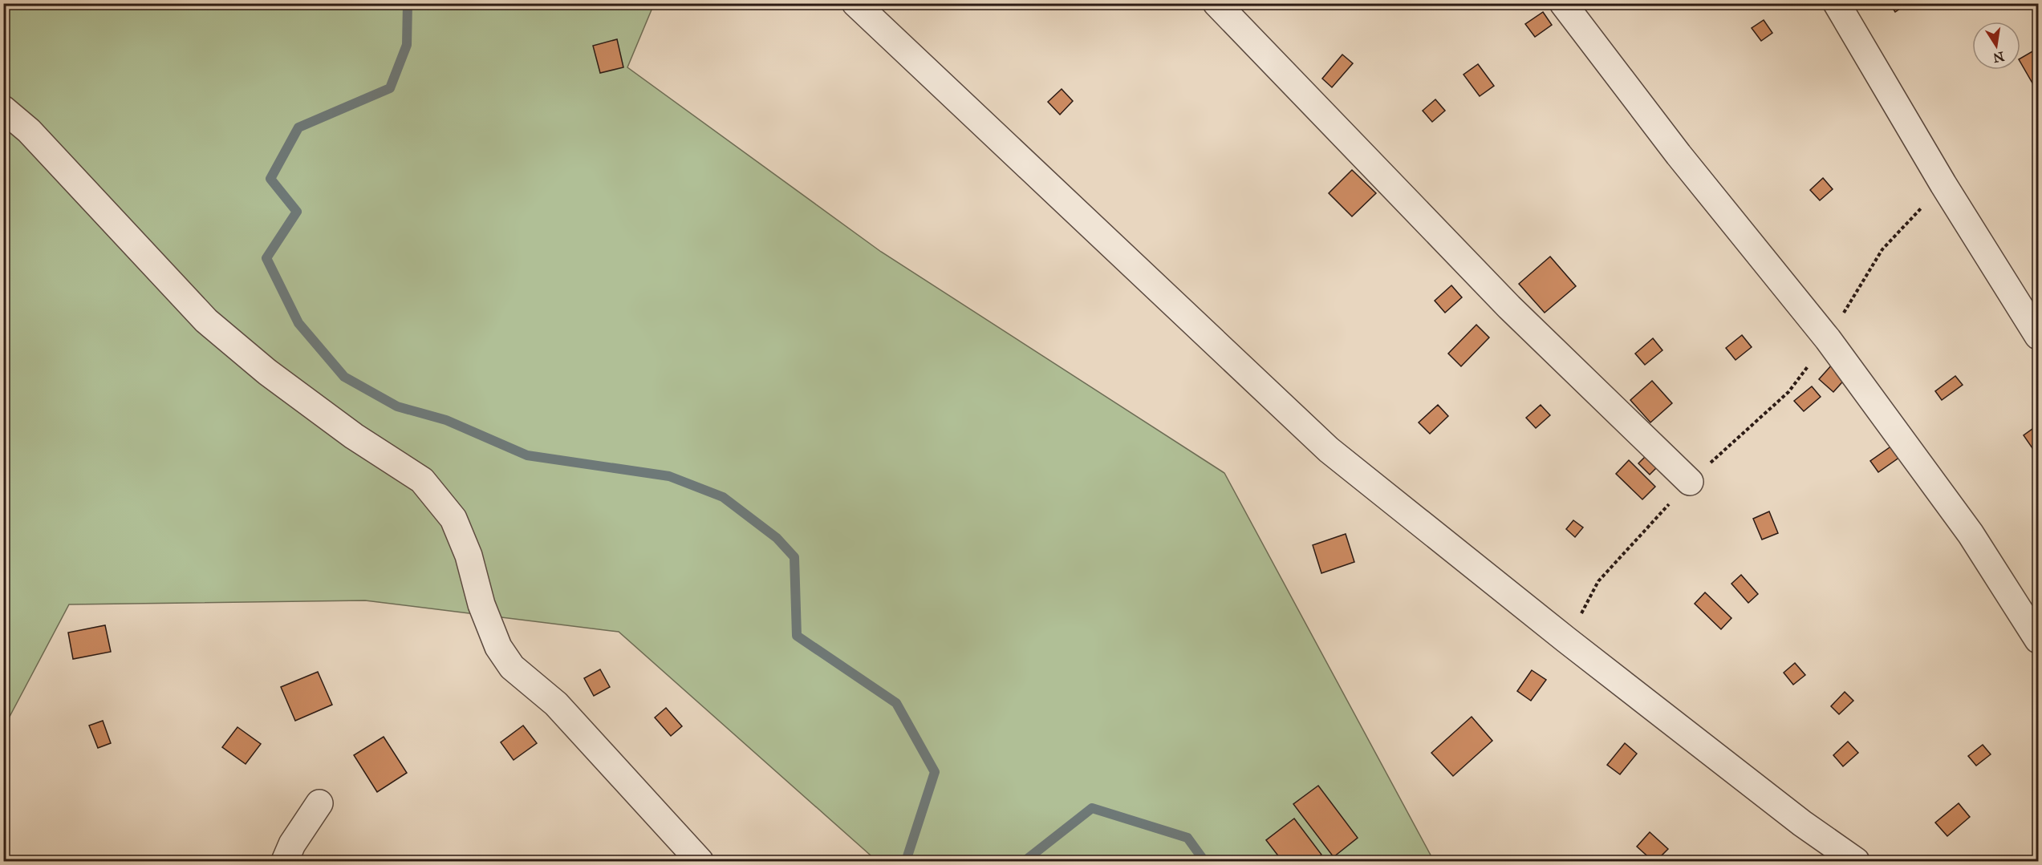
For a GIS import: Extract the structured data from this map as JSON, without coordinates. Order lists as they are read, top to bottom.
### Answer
{
  "north": "bottom"
}
